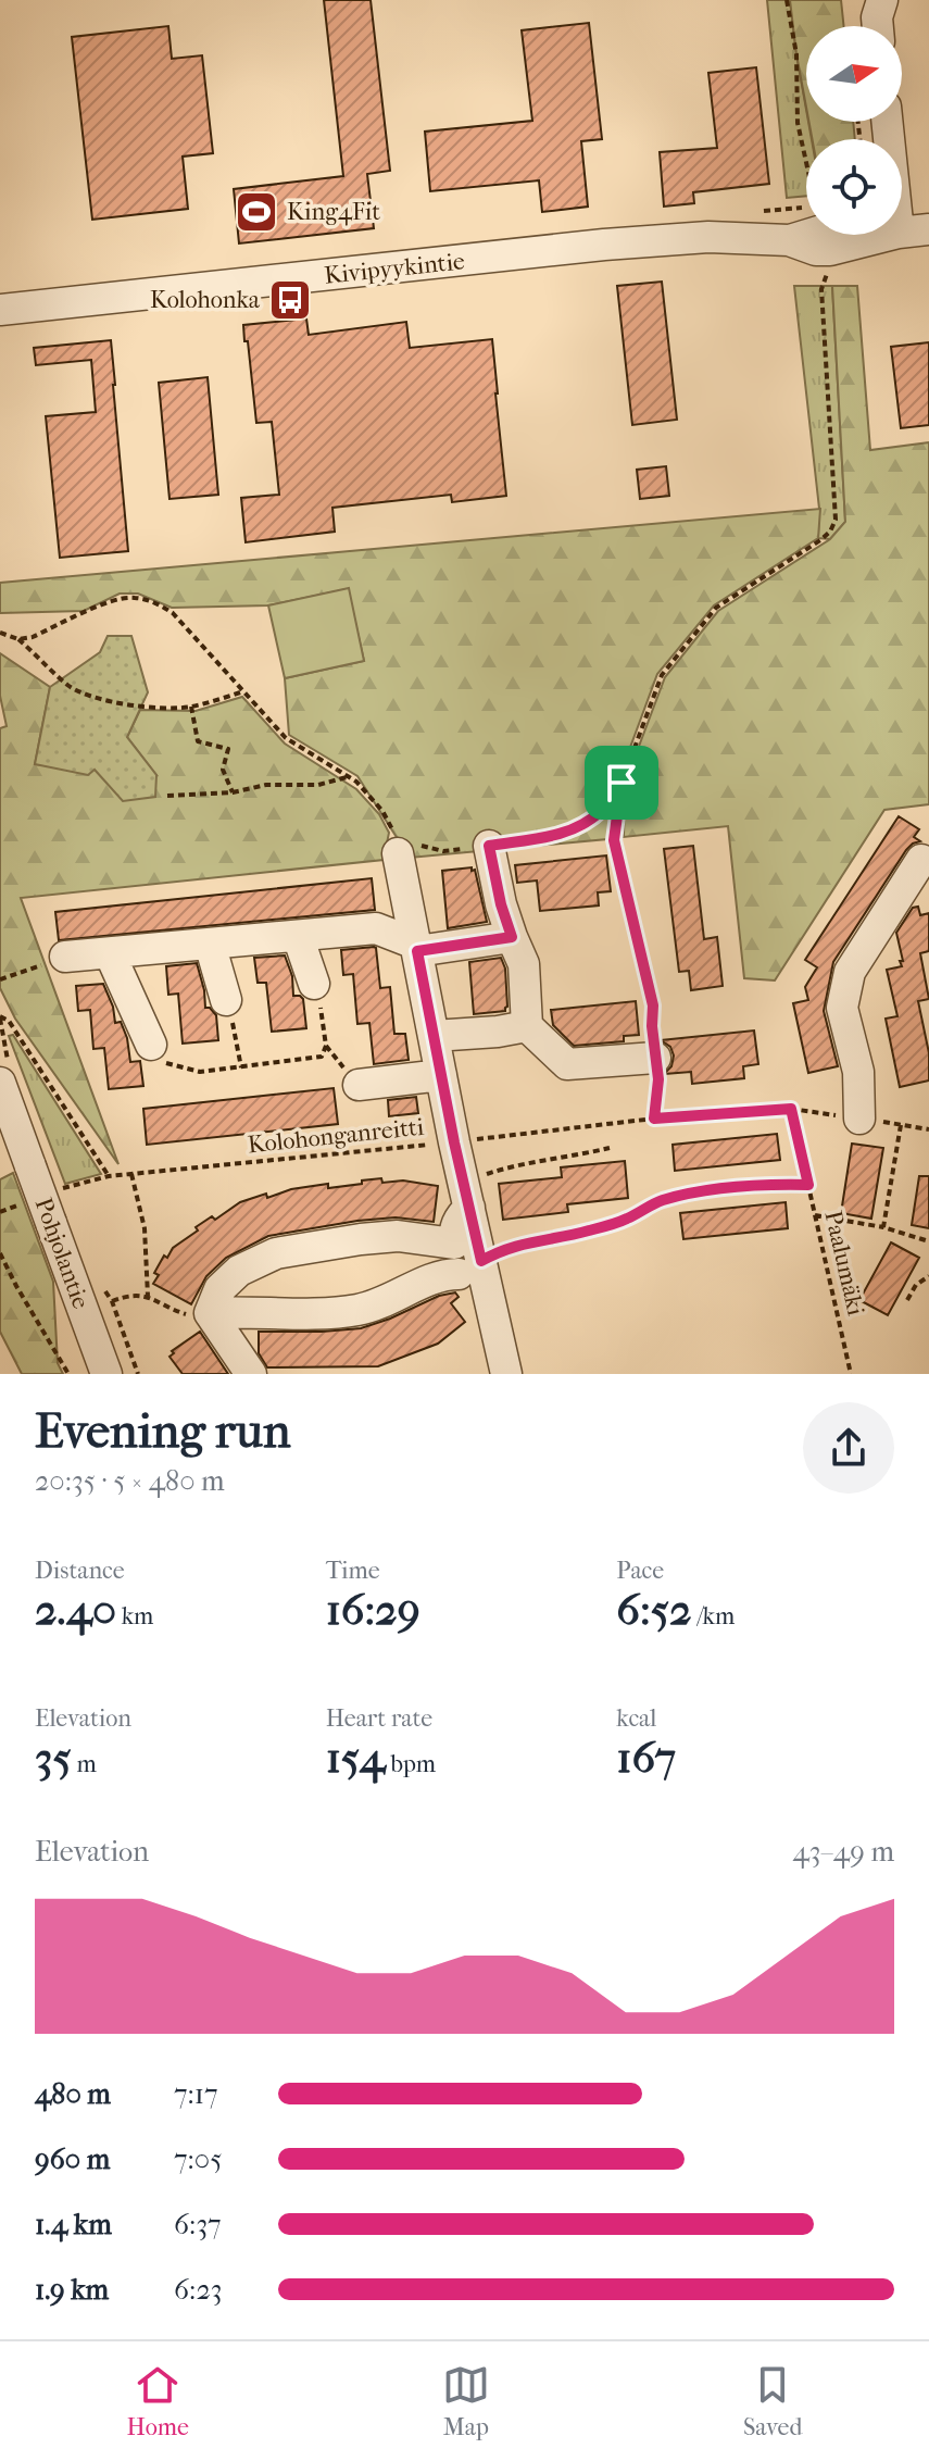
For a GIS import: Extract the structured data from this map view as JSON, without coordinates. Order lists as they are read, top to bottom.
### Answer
{
  "streets": {
    "street": ["Kivipyykintie", "Pohjolantie"],
    "path": ["Kolohonganreitti", "Paalumäki"]
  },
  "crossings": [
    ["Kolohonganreitti", "Paalumäki"]
  ],
  "places": {
    "sports": ["King4Fit"],
    "bus stop": ["Kolohonka"]
  },
  "north": "right",
  "page": {
    "heading": ["Evening run", "20:35 · 5 × 480 m"],
    "stats": [
      ["Distance", "2.40 km"],
      ["Time", "16:29"],
      ["Pace", "6:52 /km"],
      ["Elevation", "35 m"],
      ["Heart rate", "154 bpm"],
      ["kcal", "167"]
    ],
    "chart": ["Elevation", "43–49 m"],
    "list": [
      {
        "name": "480 m",
        "note": "7:17"
      },
      {
        "name": "960 m",
        "note": "7:05"
      },
      {
        "name": "1.4 km",
        "note": "6:37"
      },
      {
        "name": "1.9 km",
        "note": "6:23"
      }
    ],
    "tabs": ["Home", "Map", "Saved"]
  }
}
